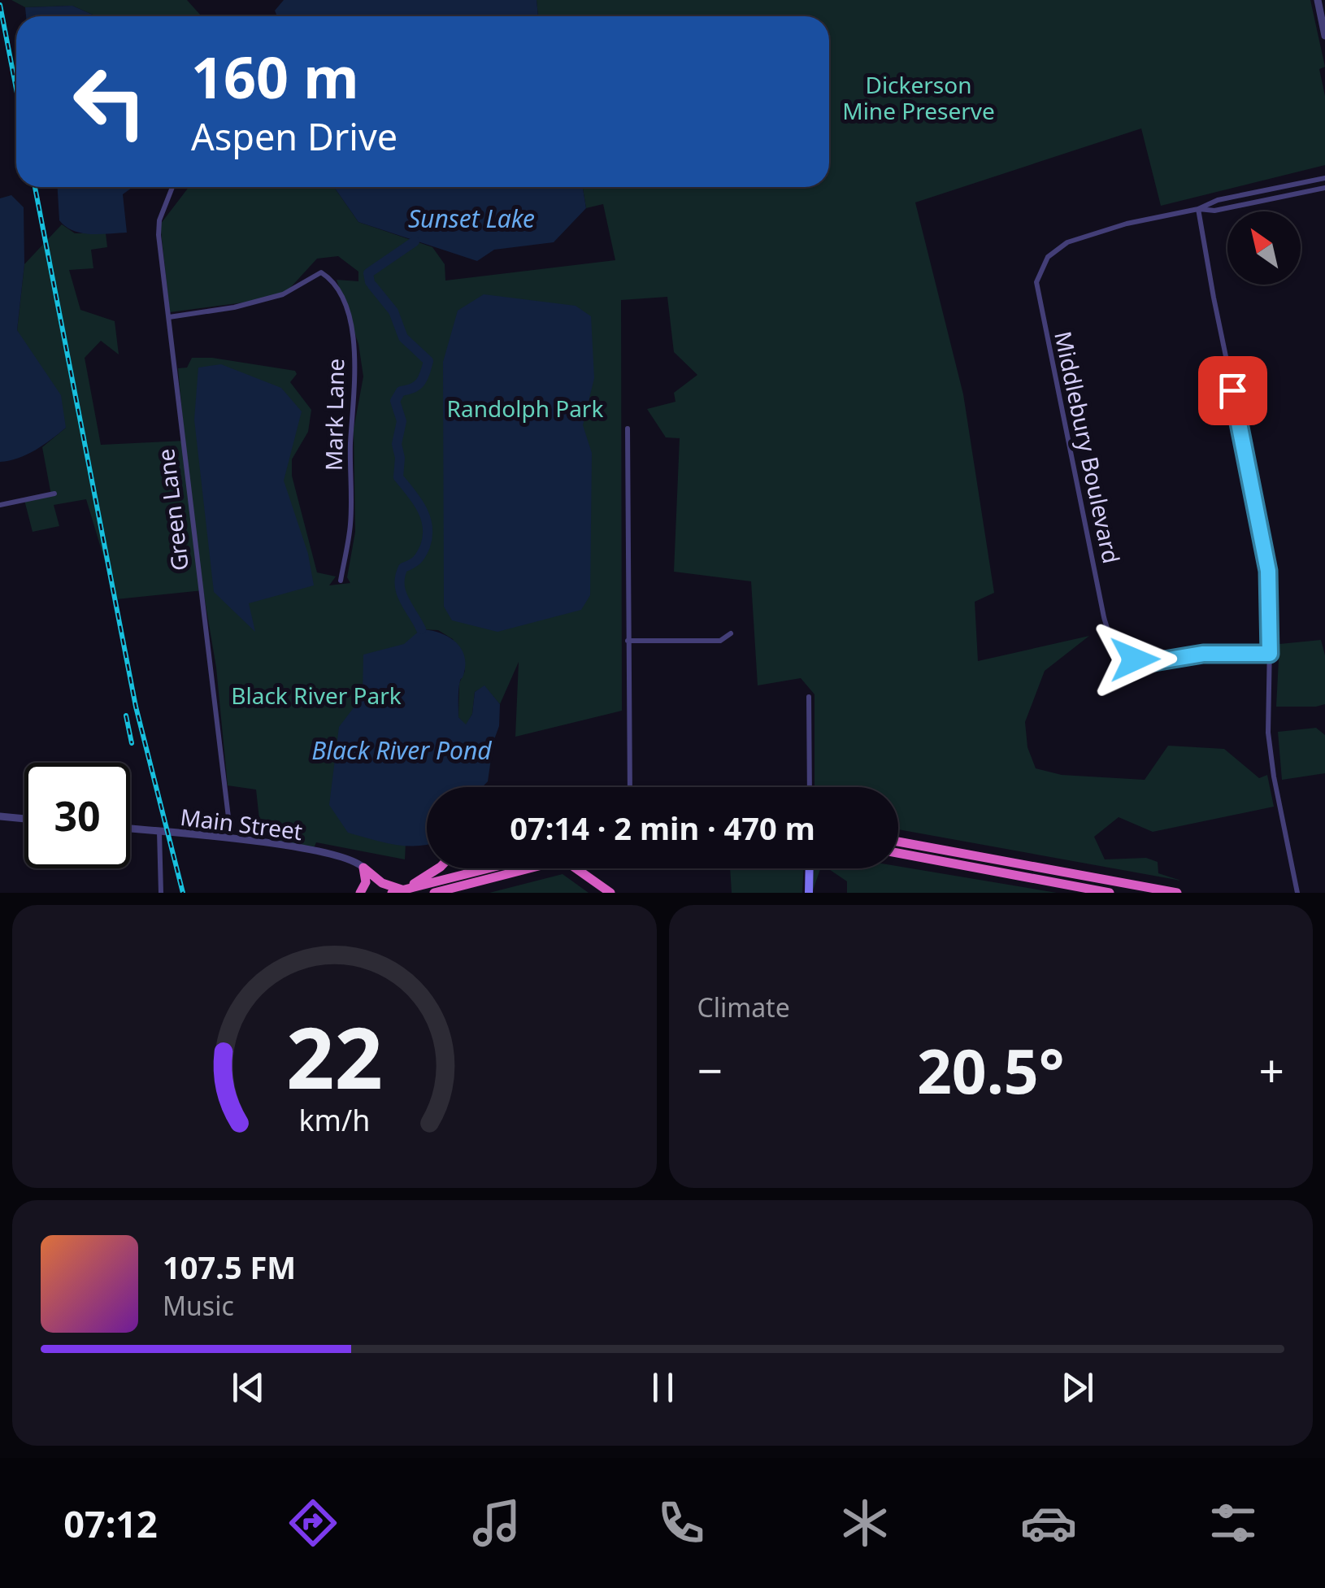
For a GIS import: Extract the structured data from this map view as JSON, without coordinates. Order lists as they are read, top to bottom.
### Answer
{
  "streets": {
    "street": [
      "Mark Lane",
      "Middlebury Boulevard",
      "Green Lane",
      "Main Street"
    ]
  },
  "crossings": [
    ["Mark Lane", "Green Lane"],
    ["Green Lane", "Main Street"]
  ],
  "water": ["Sunset Lake", "Black River Pond"],
  "parks": ["Dickerson Mine Preserve", "Randolph Park", "Black River Park"],
  "north": "top left",
  "page": {
    "turn": ["160 m", "Aspen Drive"],
    "limit": "30",
    "trip": "07:14 · 2 min · 470 m",
    "tile": "Climate",
    "heat": ["−", "20.5°", "+"],
    "song": ["107.5 FM", "Music"],
    "tabs": "07:12",
    "gauge": ["22", "km/h"]
  }
}
